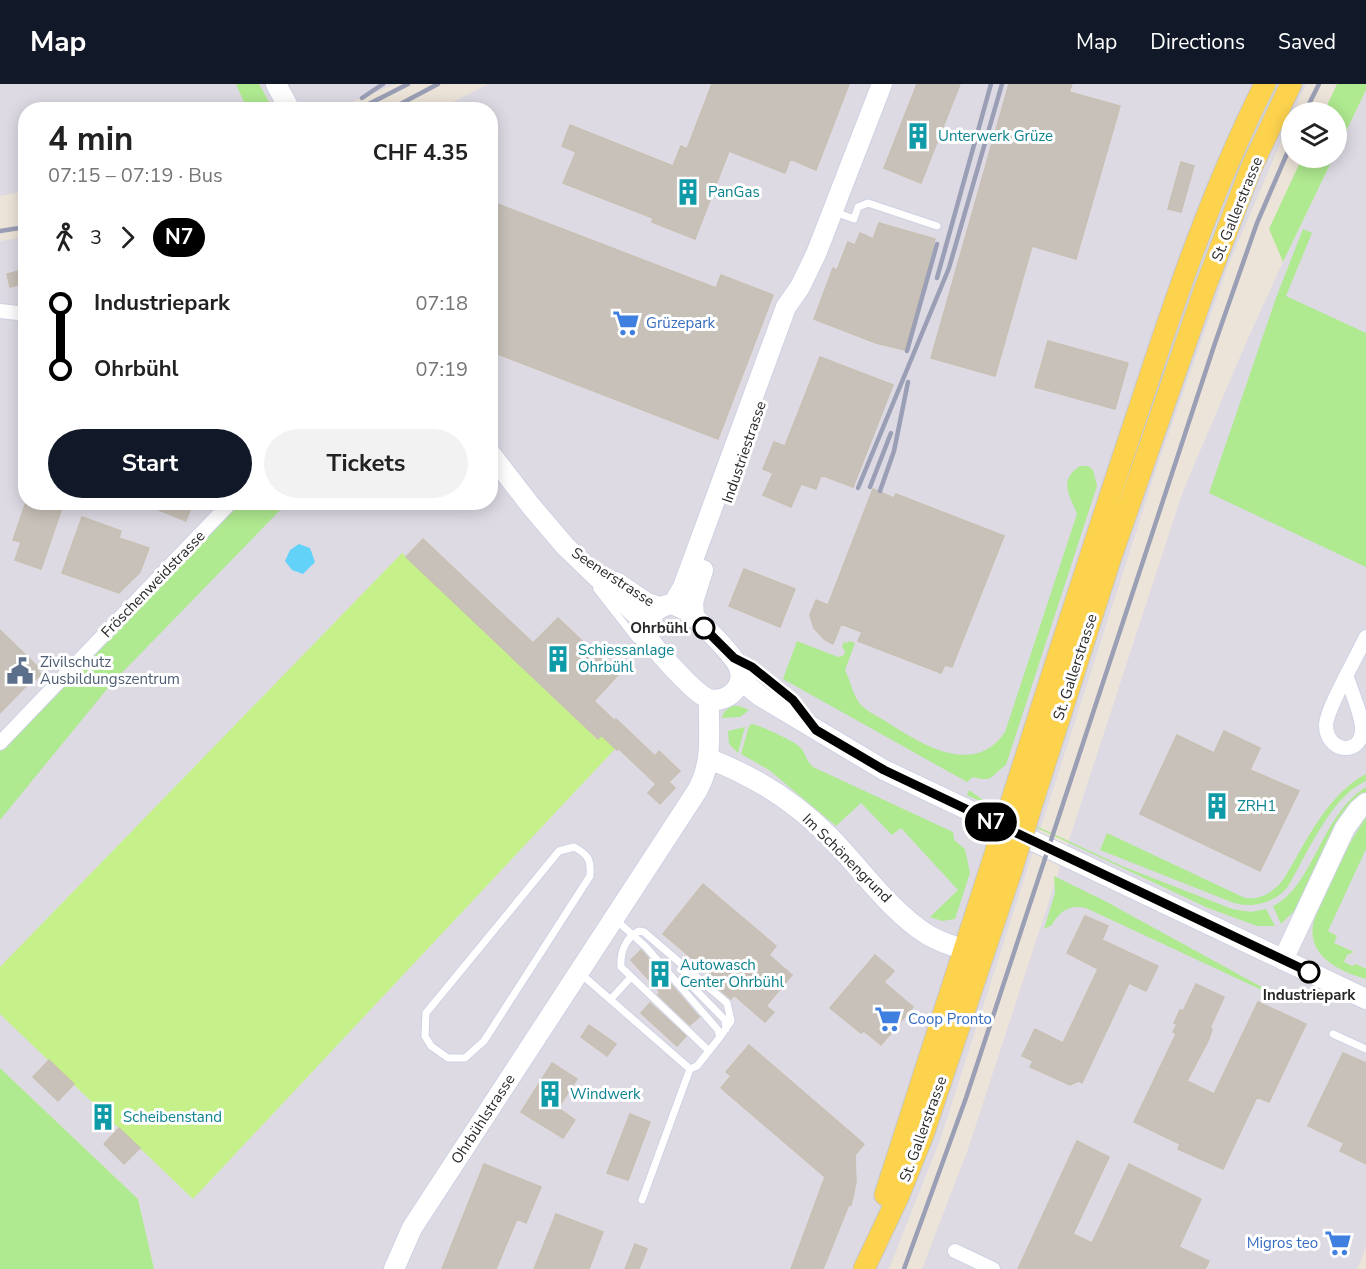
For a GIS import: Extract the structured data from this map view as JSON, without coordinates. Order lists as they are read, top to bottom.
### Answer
{
  "streets": {
    "main road": [
      "St. Gallerstrasse",
      "Industriestrasse",
      "Seenerstrasse",
      "Im Schönengrund",
      "Ohrbühlstrasse"
    ],
    "street": ["Fröschenweidstrasse"]
  },
  "crossings": [
    ["St. Gallerstrasse", "Im Schönengrund"],
    ["Industriestrasse", "Seenerstrasse"],
    ["Seenerstrasse", "Ohrbühlstrasse"],
    ["Im Schönengrund", "Ohrbühlstrasse"]
  ],
  "places": {
    "building": [
      "Unterwerk Grüze",
      "PanGas",
      "Schiessanlage Ohrbühl",
      "ZRH1",
      "Autowasch Center Ohrbühl",
      "Windwerk",
      "Scheibenstand"
    ],
    "supermarket": ["Grüzepark", "Coop Pronto", "Migros teo"],
    "other": ["Ohrbühl", "Industriepark"],
    "public building": ["Zivilschutz Ausbildungszentrum"]
  },
  "lines": ["bus line N7"],
  "page": {
    "header": "Map",
    "nav": ["Map", "Directions", "Saved"],
    "on_map": "N7",
    "heading": ["4 min", "07:15 – 07:19 · Bus", "CHF 4.35"],
    "legs": ["3", "N7"],
    "list": [
      {
        "name": "Industriepark",
        "value": "07:18"
      },
      {
        "name": "Ohrbühl",
        "value": "07:19"
      }
    ],
    "buttons": ["Start", "Tickets"]
  }
}
